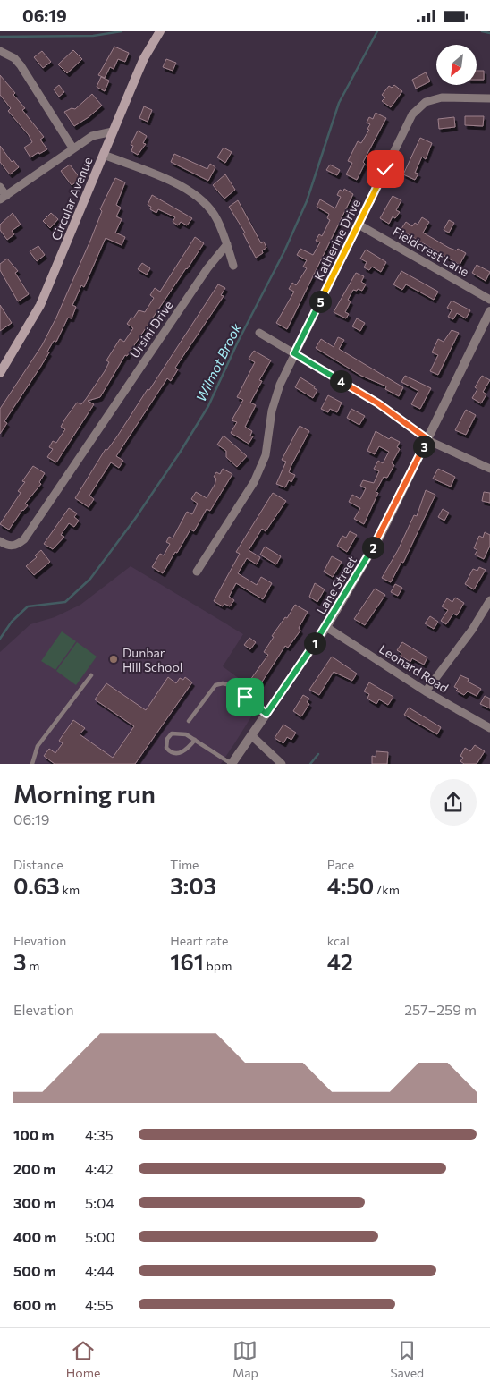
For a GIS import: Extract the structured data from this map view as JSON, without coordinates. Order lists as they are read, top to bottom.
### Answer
{
  "streets": {
    "main road": ["Circular Avenue"],
    "street": [
      "Katherine Drive",
      "Fieldcrest Lane",
      "Ursini Drive",
      "Lane Street",
      "Leonard Road"
    ]
  },
  "crossings": [
    ["Katherine Drive", "Fieldcrest Lane"],
    ["Lane Street", "Leonard Road"]
  ],
  "water": ["Wilmot Brook"],
  "places": ["Dunbar Hill School"],
  "north": "bottom left",
  "page": {
    "status": "06:19",
    "pins": [
      "5",
      "4",
      "3",
      "2",
      "1"
    ],
    "heading": ["Morning run", "06:19"],
    "stats": [
      ["Distance", "0.63 km"],
      ["Time", "3:03"],
      ["Pace", "4:50 /km"],
      ["Elevation", "3 m"],
      ["Heart rate", "161 bpm"],
      ["kcal", "42"]
    ],
    "chart": ["Elevation", "257–259 m"],
    "list": [
      {
        "name": "100 m",
        "note": "4:35"
      },
      {
        "name": "200 m",
        "note": "4:42"
      },
      {
        "name": "300 m",
        "note": "5:04"
      },
      {
        "name": "400 m",
        "note": "5:00"
      },
      {
        "name": "500 m",
        "note": "4:44"
      },
      {
        "name": "600 m",
        "note": "4:55"
      }
    ],
    "tabs": ["Home", "Map", "Saved"]
  }
}
